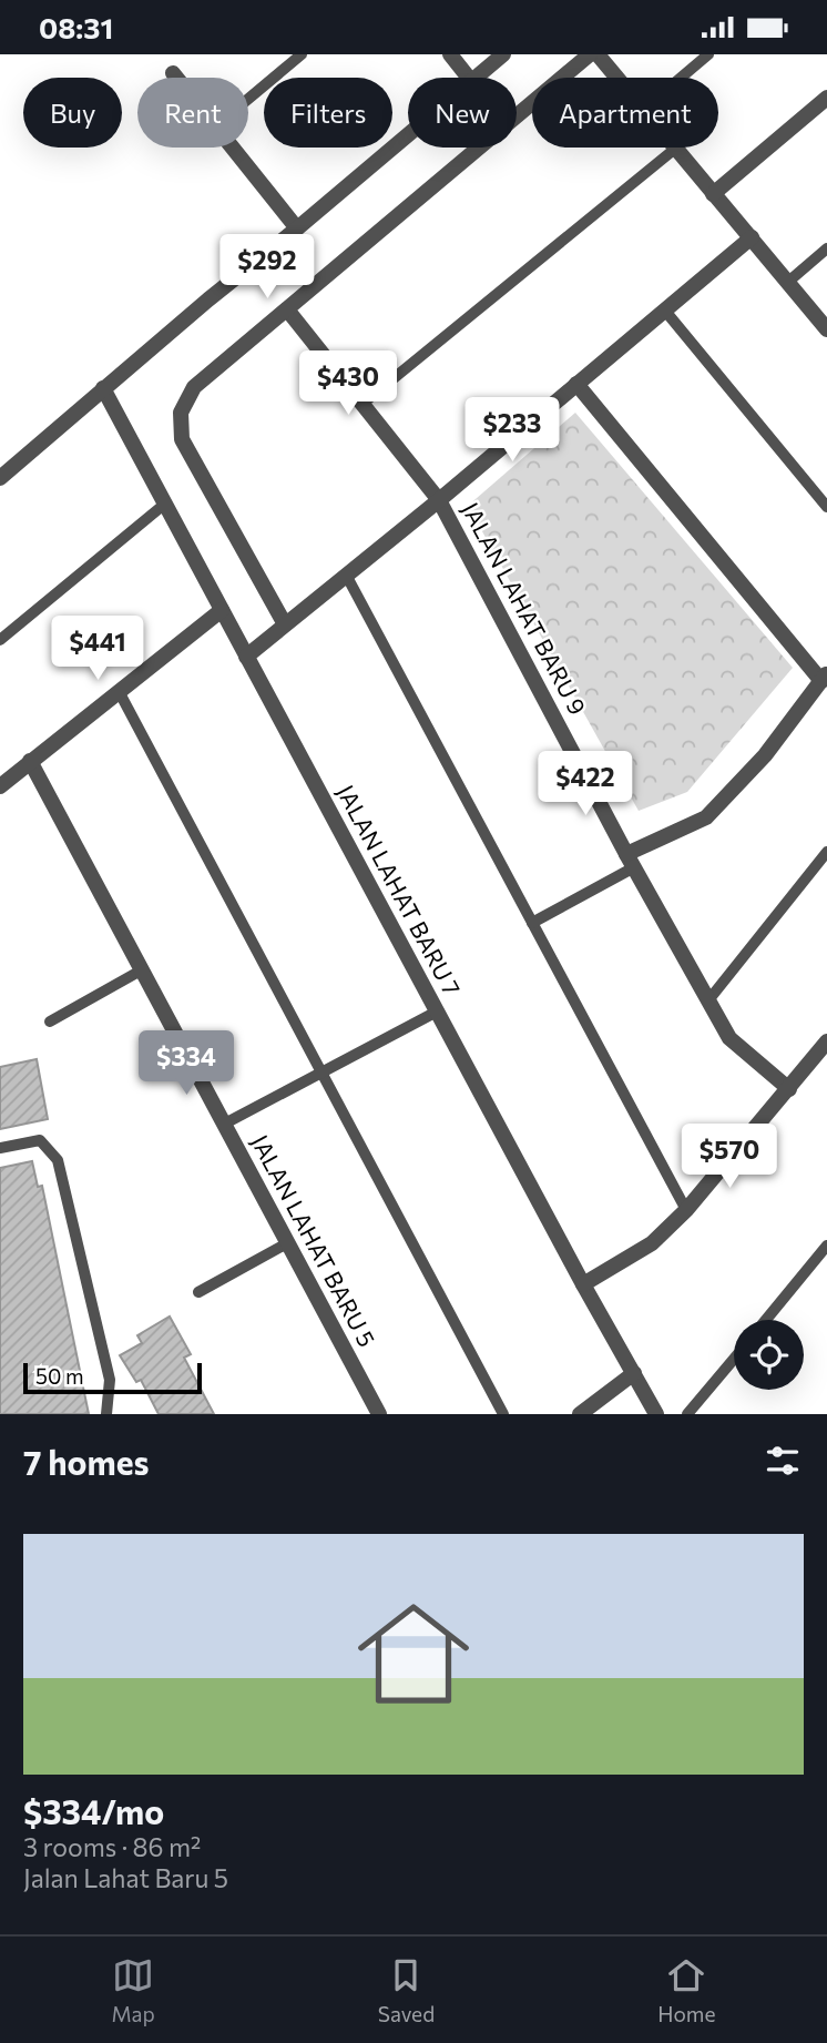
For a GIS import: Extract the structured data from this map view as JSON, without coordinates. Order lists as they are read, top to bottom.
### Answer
{
  "streets": {
    "street": ["JALAN LAHAT BARU 9", "JALAN LAHAT BARU 7", "JALAN LAHAT BARU 5"]
  },
  "scale_bar": "50 m",
  "page": {
    "status": "08:31",
    "chip": [
      "Buy",
      "Rent",
      "Filters",
      "New",
      "Apartment"
    ],
    "price": [
      "$292",
      "$430",
      "$233",
      "$441",
      "$422",
      "$334",
      "$570"
    ],
    "scale": "50 m",
    "heading": "7 homes",
    "list": [
      {
        "name": "$334/mo",
        "note": "3 rooms · 86 m² · Jalan Lahat Baru 5"
      }
    ],
    "tabs": ["Map", "Saved", "Home"]
  }
}
